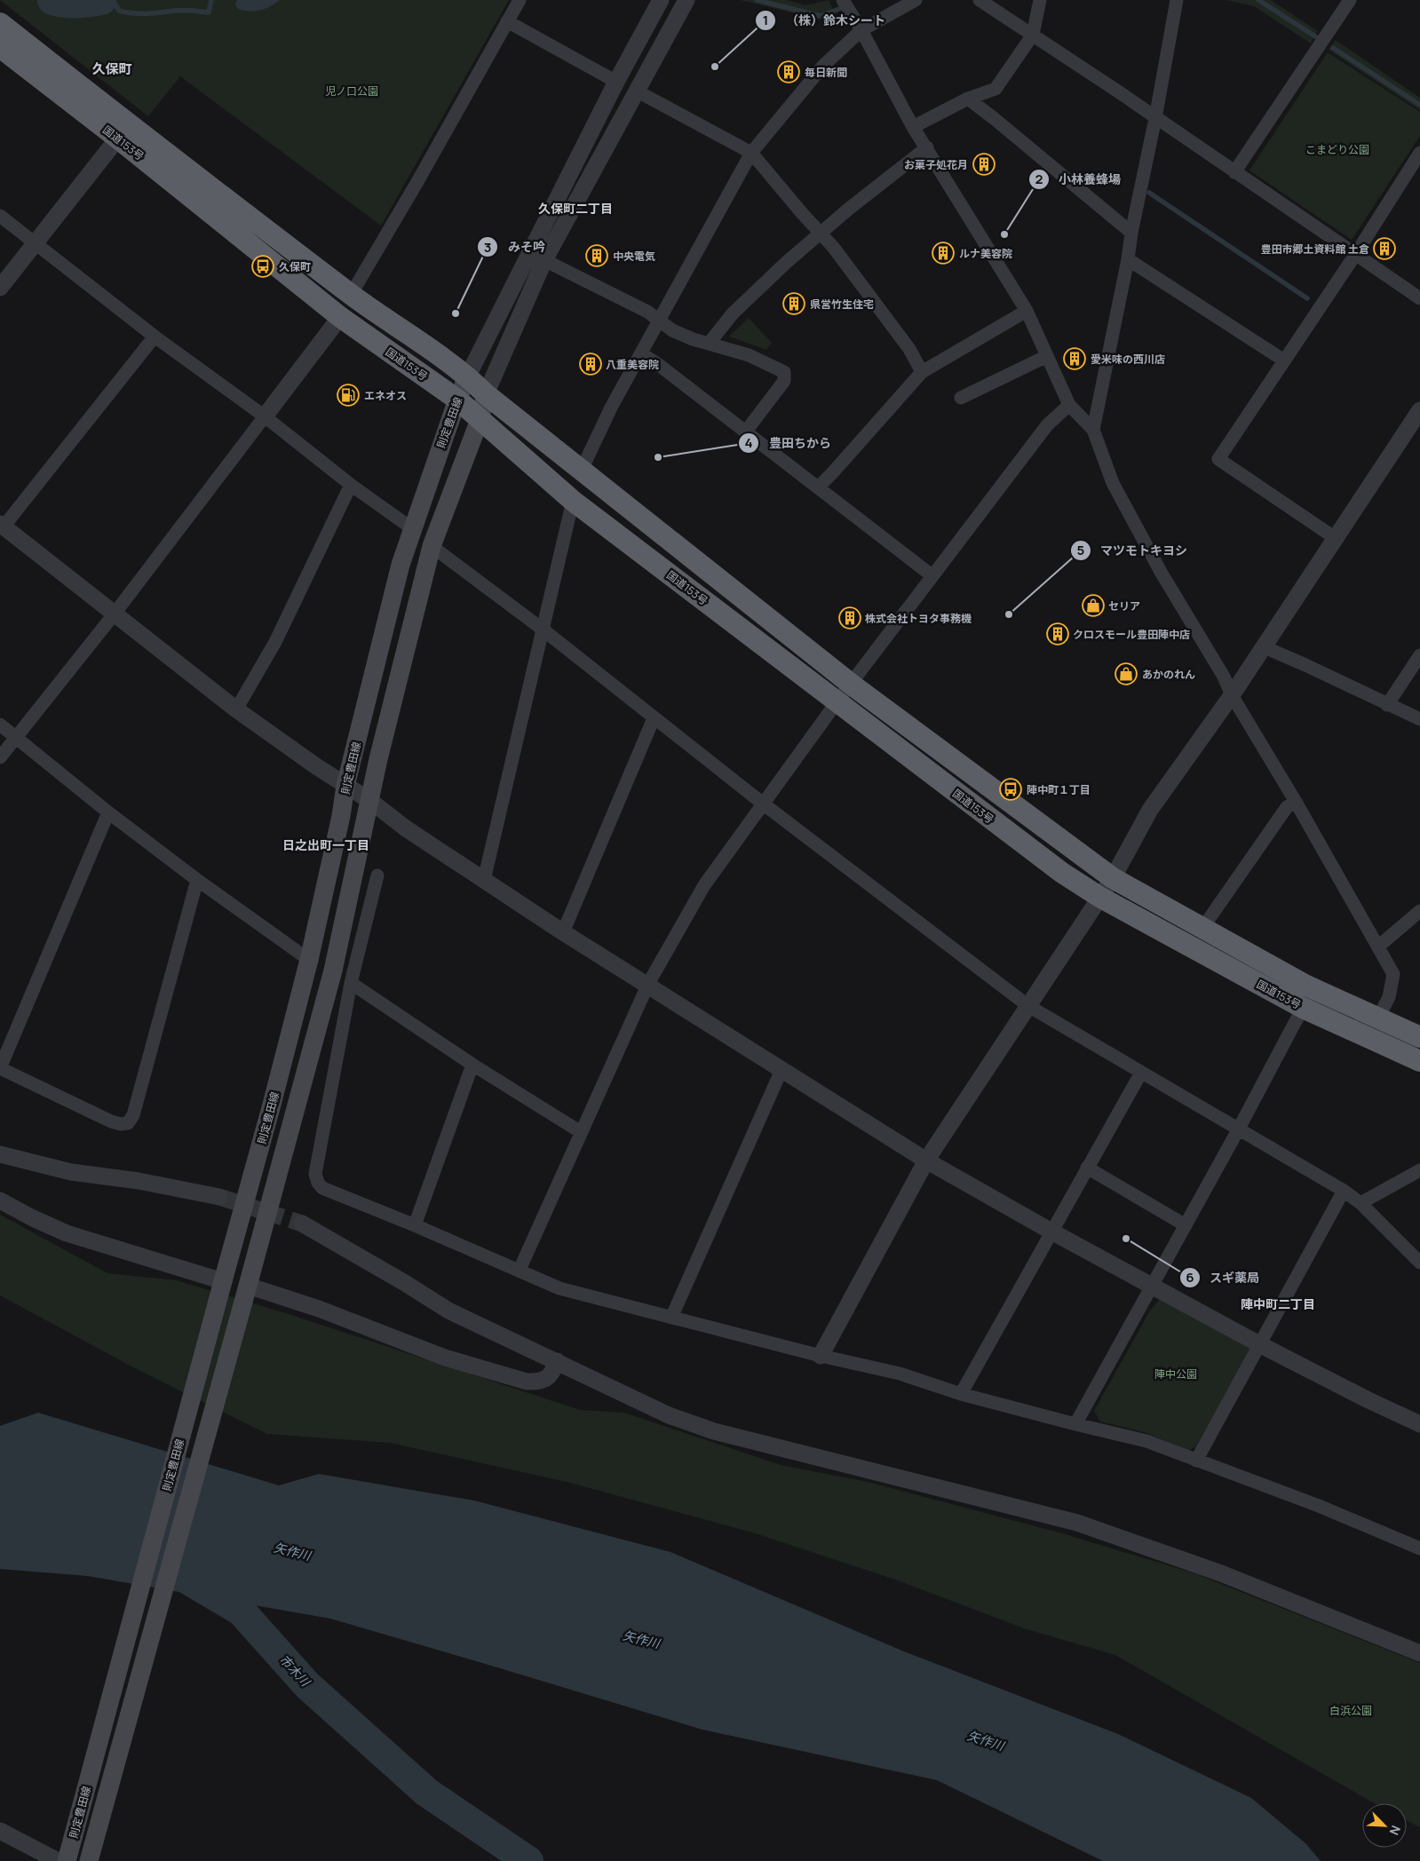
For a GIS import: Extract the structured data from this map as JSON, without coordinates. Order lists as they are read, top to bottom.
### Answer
{
  "streets": {
    "highway": ["国道153号"],
    "main road": ["則定豊田線"]
  },
  "crossings": [
    ["国道153号", "則定豊田線"]
  ],
  "districts": [
    "久保町",
    "久保町二丁目",
    "日之出町一丁目",
    "陣中町二丁目"
  ],
  "water": ["矢作川", "市木川"],
  "parks": [
    "児ノ口公園",
    "こまどり公園",
    "陣中公園",
    "白浜公園"
  ],
  "places": {
    "other": [
      "（株）鈴木シート",
      "小林養蜂場",
      "みそ吟",
      "豊田ちから",
      "マツモトキヨシ",
      "スギ薬局"
    ],
    "building": [
      "毎日新聞",
      "お菓子処花月",
      "豊田市郷土資料館 土倉",
      "ルナ美容院",
      "中央電気",
      "県営竹生住宅",
      "愛米味の西川店",
      "八重美容院",
      "株式会社トヨタ事務機",
      "クロスモール豊田陣中店"
    ],
    "bus stop": ["久保町", "陣中町１丁目"],
    "fuel station": ["エネオス"],
    "shop": ["セリア", "あかのれん"]
  },
  "north": "bottom right"
}
